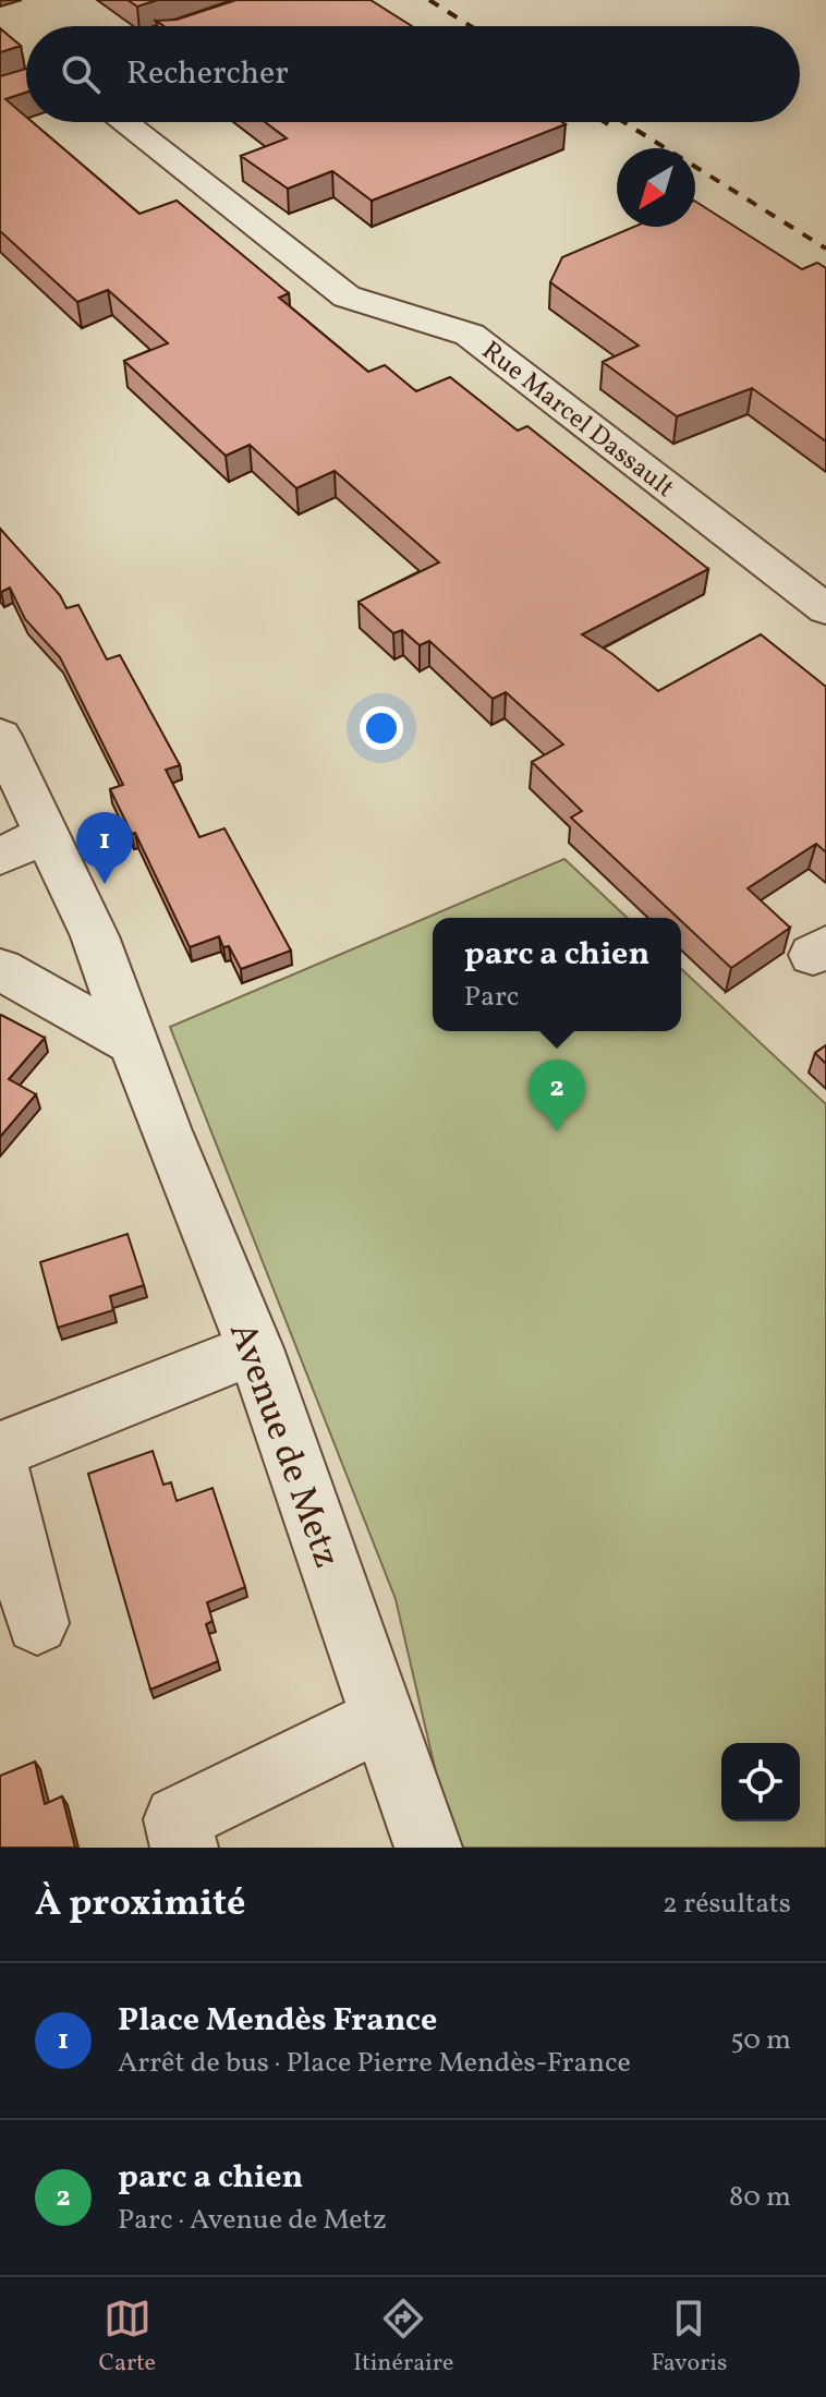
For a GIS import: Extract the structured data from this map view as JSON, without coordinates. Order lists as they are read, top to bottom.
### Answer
{
  "streets": {
    "street": ["Rue Marcel Dassault", "Avenue de Metz"]
  },
  "north": "bottom left",
  "page": {
    "search": "Rechercher",
    "pins": ["1", "2"],
    "popup": ["parc a chien", "Parc"],
    "heading": ["À proximité", "2 résultats"],
    "list": [
      {
        "mark": "1",
        "name": "Place Mendès France",
        "note": "Arrêt de bus · Place Pierre Mendès-France",
        "value": "50 m"
      },
      {
        "mark": "2",
        "name": "parc a chien",
        "note": "Parc · Avenue de Metz",
        "value": "80 m"
      }
    ],
    "nav": ["Carte", "Itinéraire", "Favoris"]
  }
}
